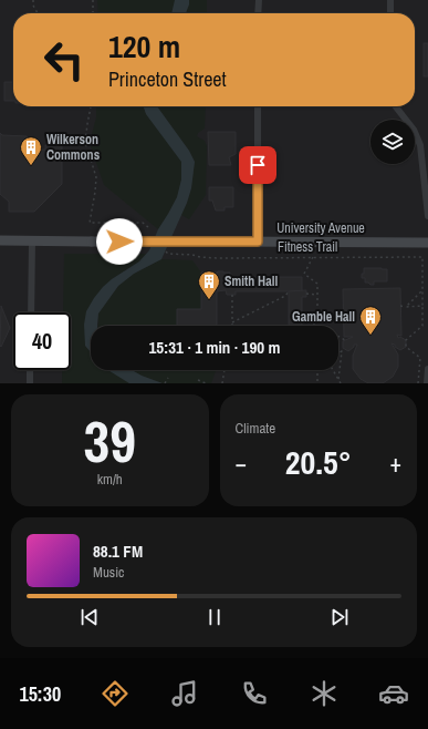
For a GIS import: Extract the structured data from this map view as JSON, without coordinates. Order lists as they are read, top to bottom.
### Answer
{
  "streets": {
    "street": ["University Avenue"],
    "path": ["Fitness Trail"]
  },
  "places": {
    "building": ["Wilkerson Commons", "Smith Hall", "Gamble Hall"]
  },
  "page": {
    "turn": ["120 m", "Princeton Street"],
    "limit": "40",
    "trip": "15:31 · 1 min · 190 m",
    "tile": [
      ["39", "km/h"],
      "Climate"
    ],
    "heat": ["−", "20.5°", "+"],
    "song": ["88.1 FM", "Music"],
    "tabs": "15:30"
  }
}
